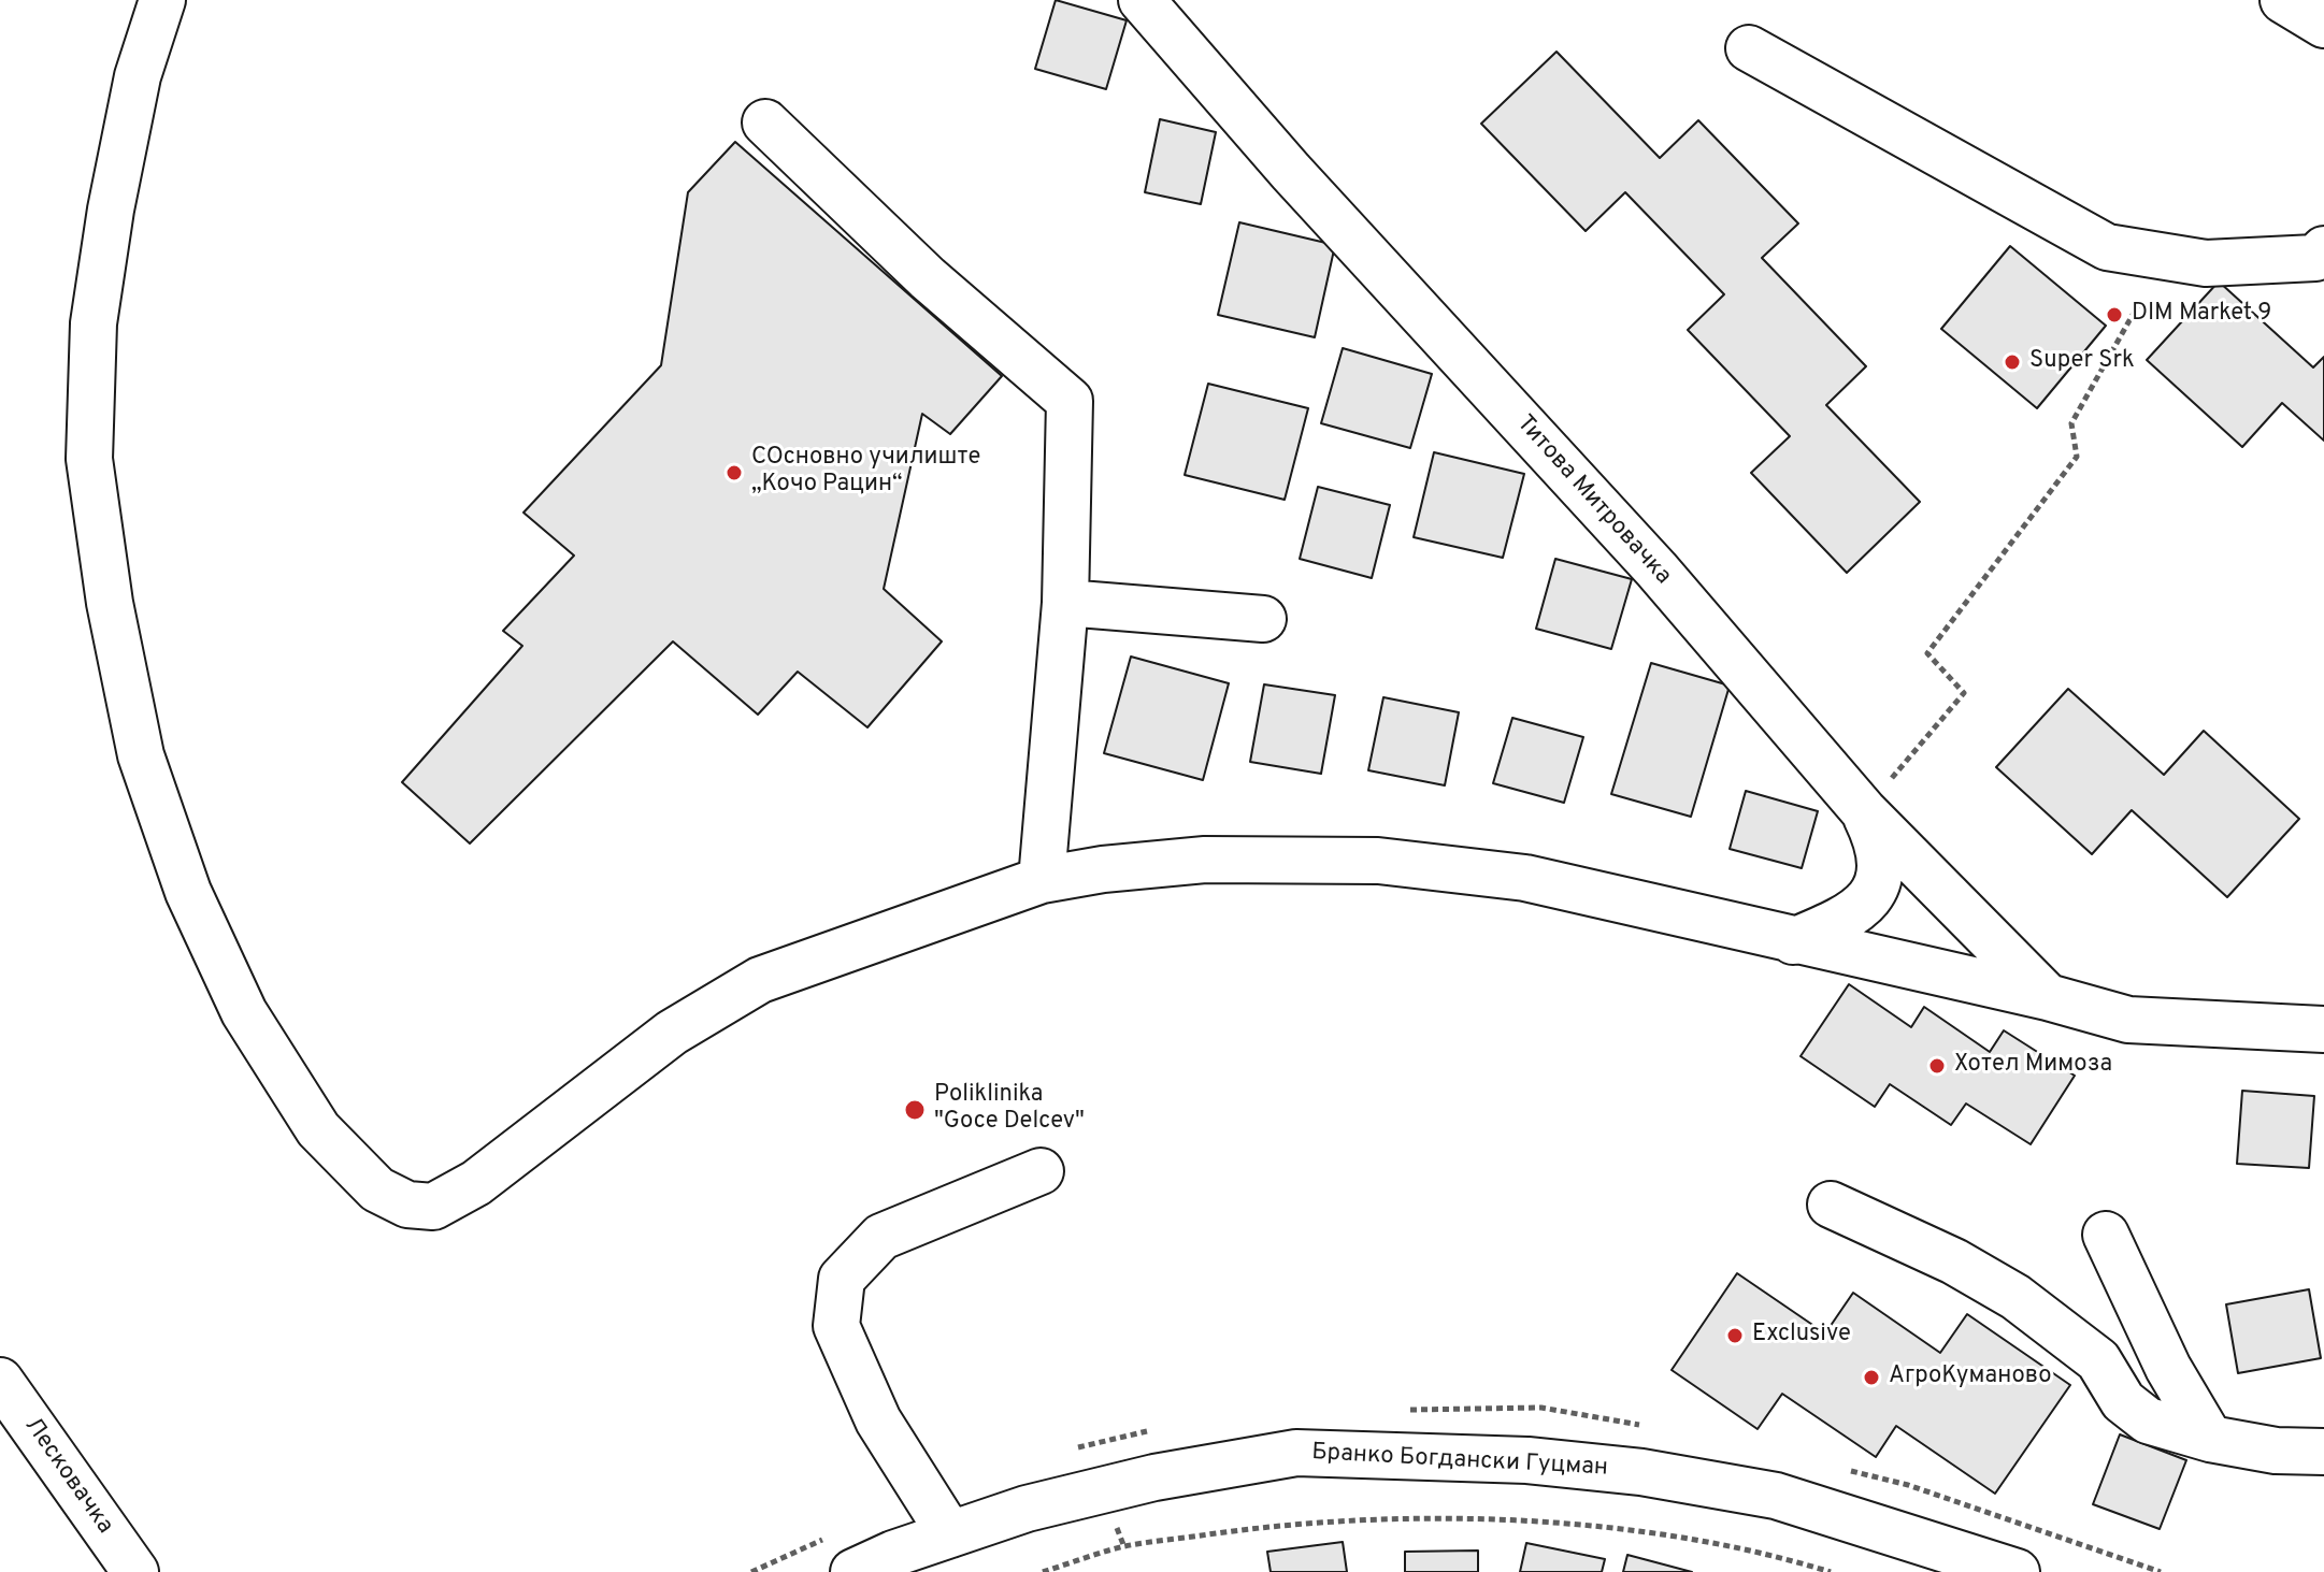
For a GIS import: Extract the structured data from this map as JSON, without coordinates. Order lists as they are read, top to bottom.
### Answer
{
  "streets": {
    "street": ["Титова Митровачка", "Бранко Богдански Гуцман", "Лесковачка"]
  },
  "places": [
    "DIM Market 9",
    "Super Srk",
    "СОсновно училиште „Кочо Рацин“",
    "Хотел Мимоза",
    "Poliklinika \"Goce Delcev\"",
    "Exclusive",
    "АгроКуманово"
  ]
}
